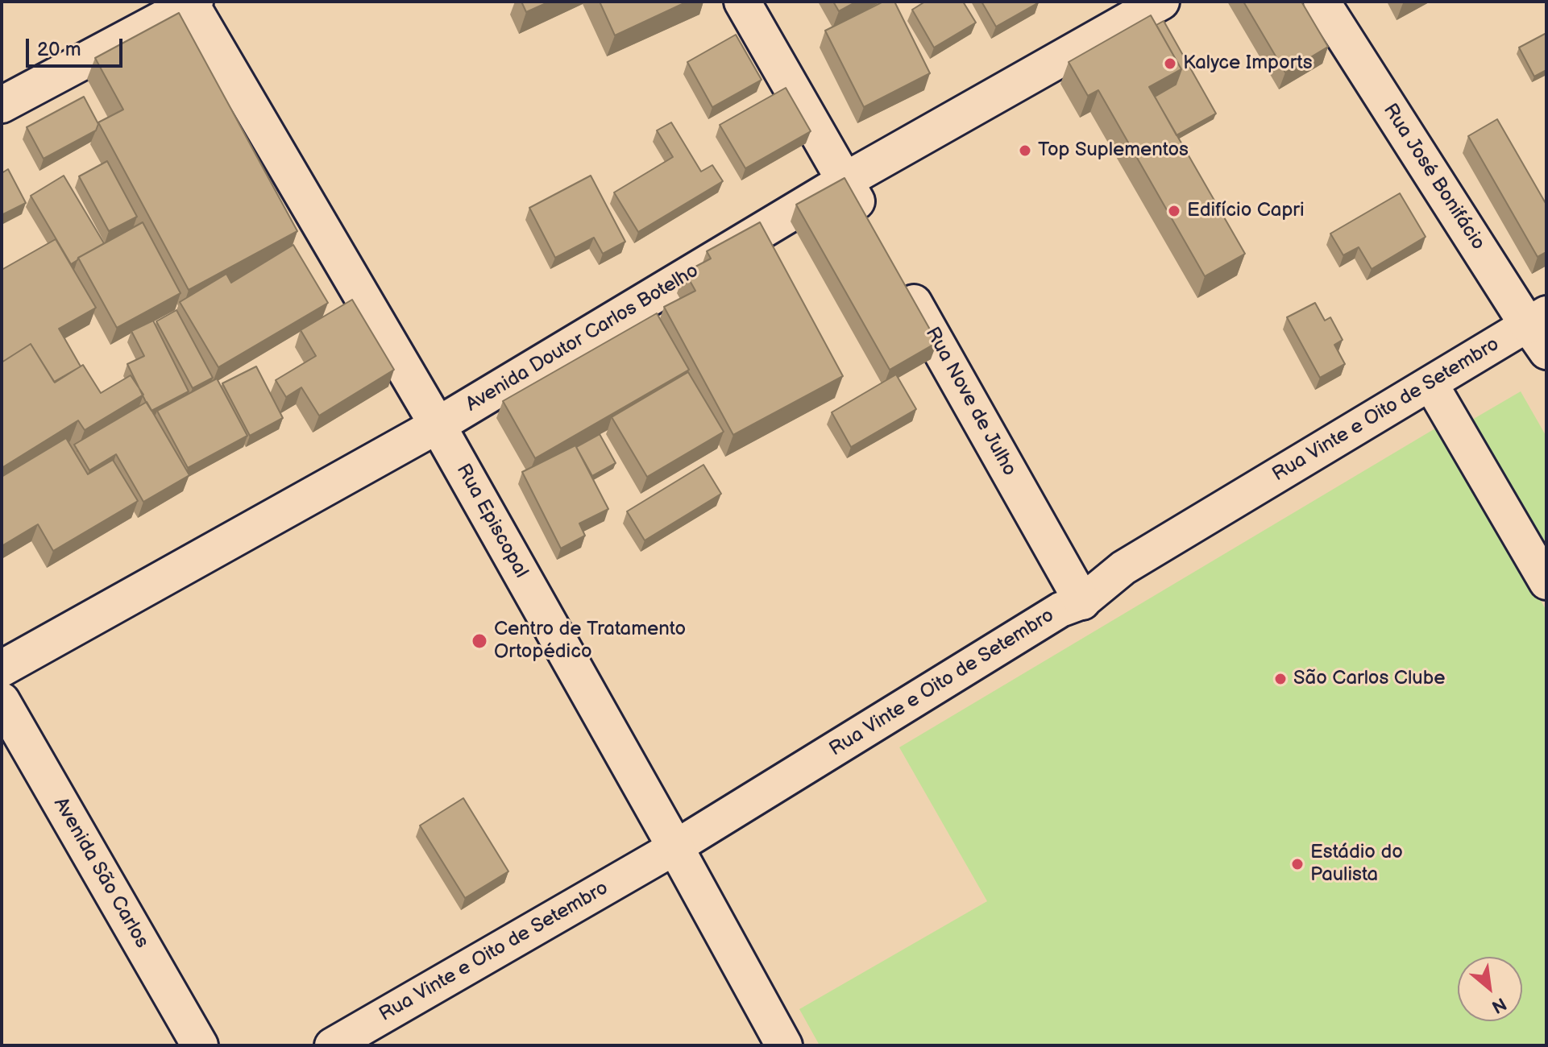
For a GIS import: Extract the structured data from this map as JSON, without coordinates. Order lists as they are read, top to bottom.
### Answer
{
  "streets": {
    "main road": [
      "Rua José Bonifácio",
      "Avenida Doutor Carlos Botelho",
      "Rua Nove de Julho",
      "Rua Episcopal",
      "Avenida São Carlos"
    ],
    "street": ["Rua Vinte e Oito de Setembro"]
  },
  "crossings": [
    ["Rua José Bonifácio", "Rua Vinte e Oito de Setembro"],
    ["Avenida Doutor Carlos Botelho", "Rua Episcopal"],
    ["Rua Nove de Julho", "Rua Vinte e Oito de Setembro"],
    ["Rua Vinte e Oito de Setembro", "Rua Episcopal"]
  ],
  "places": [
    "Kalyce Imports",
    "Top Suplementos",
    "Edifício Capri",
    "Centro de Tratamento Ortopédico",
    "São Carlos Clube",
    "Estádio do Paulista"
  ],
  "scale_bar": "20 m",
  "north": "bottom right"
}
